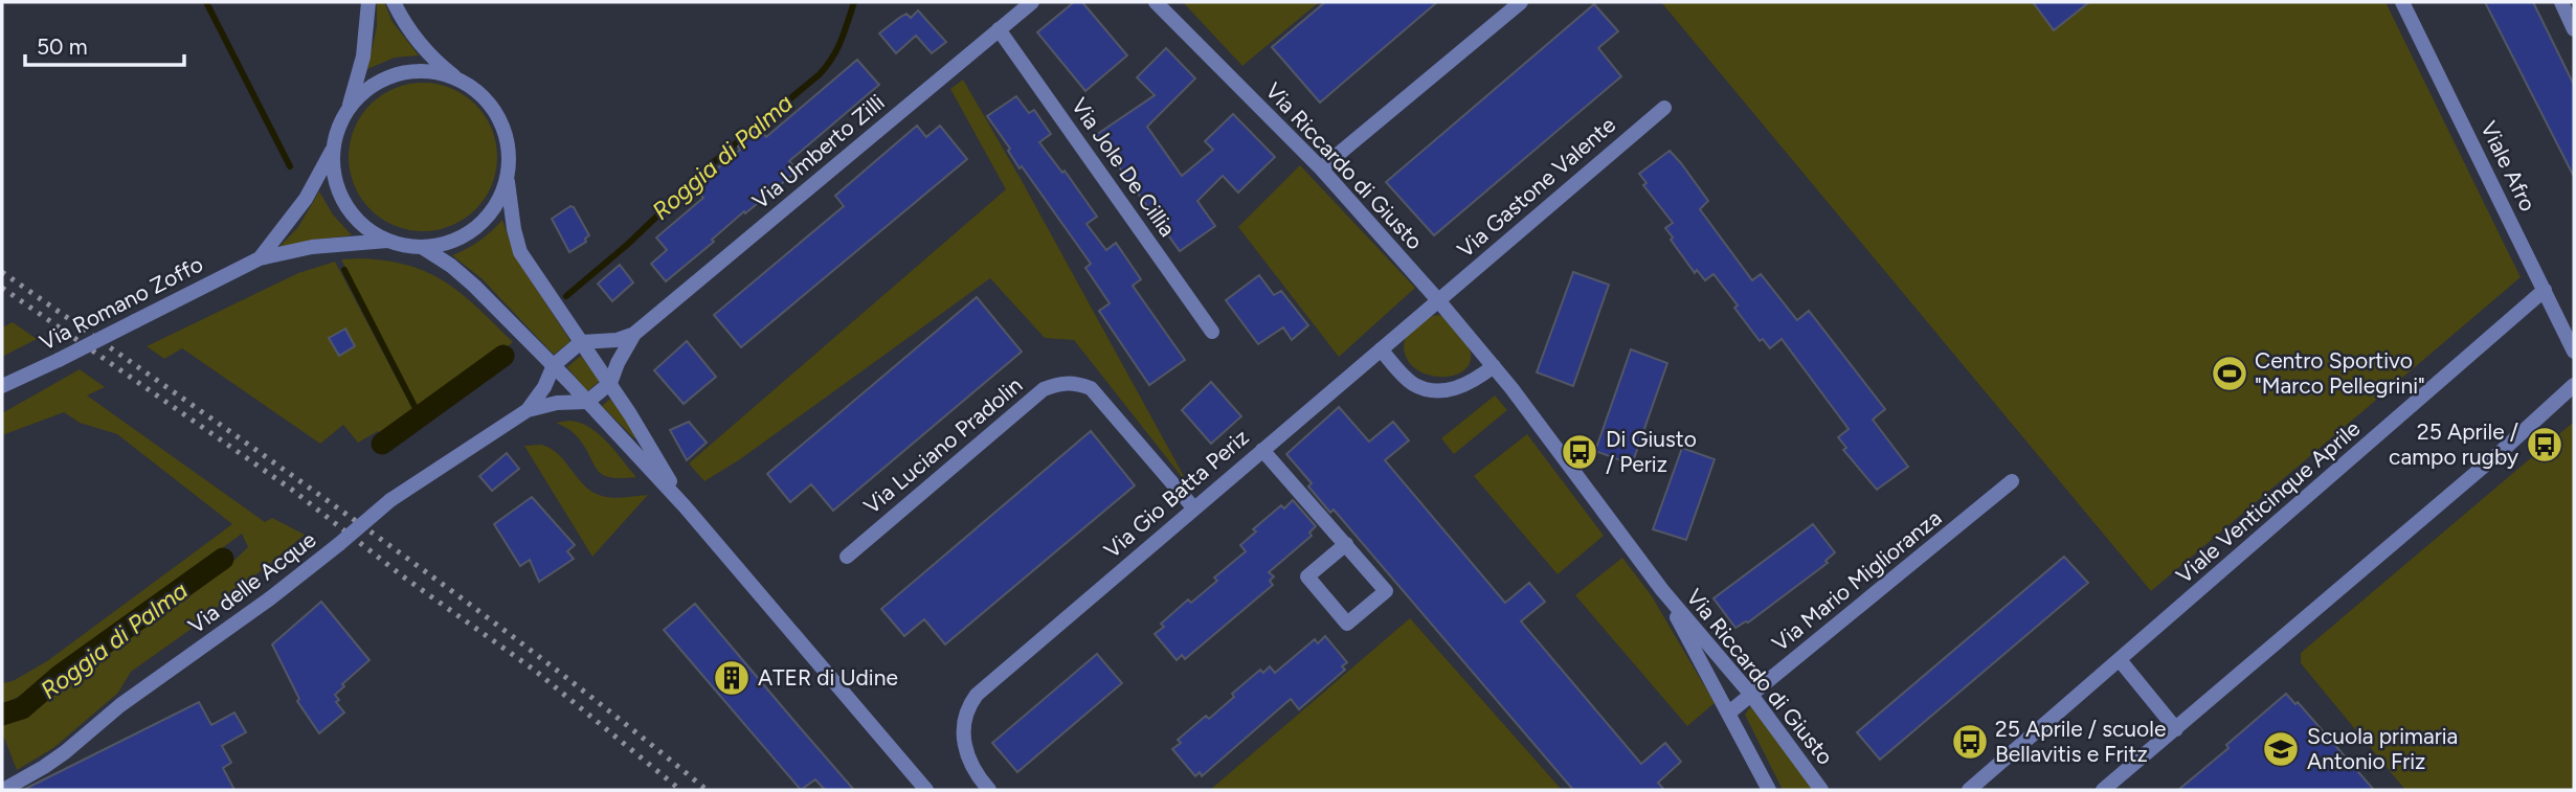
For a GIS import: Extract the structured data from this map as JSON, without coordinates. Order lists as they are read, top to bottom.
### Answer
{
  "streets": {
    "street": [
      "Via Umberto Zilli",
      "Via Riccardo di Giusto",
      "Viale Afro",
      "Via Jole De Cillia",
      "Via Gastone Valente",
      "Via Romano Zoffo",
      "Via Luciano Pradolin",
      "Via Gio Batta Periz",
      "Viale Venticinque Aprile",
      "Via Mario Miglioranza",
      "Via delle Acque"
    ]
  },
  "crossings": [
    ["Via Umberto Zilli", "Via Jole De Cillia"],
    ["Via Riccardo di Giusto", "Via Gastone Valente"],
    ["Via Riccardo di Giusto", "Via Gio Batta Periz"],
    ["Via Riccardo di Giusto", "Via Mario Miglioranza"],
    ["Viale Afro", "Viale Venticinque Aprile"],
    ["Via Gastone Valente", "Via Gio Batta Periz"],
    ["Via Luciano Pradolin", "Via Gio Batta Periz"]
  ],
  "water": ["Roggia di Palma"],
  "places": {
    "sports": ["Centro Sportivo \"Marco Pellegrini\""],
    "bus stop": ["25 Aprile / campo rugby", "Di Giusto / Periz", "25 Aprile / scuole Bellavitis e Fritz"],
    "building": ["ATER di Udine"],
    "school or university": ["Scuola primaria Antonio Friz"]
  },
  "scale_bar": "50 m"
}
